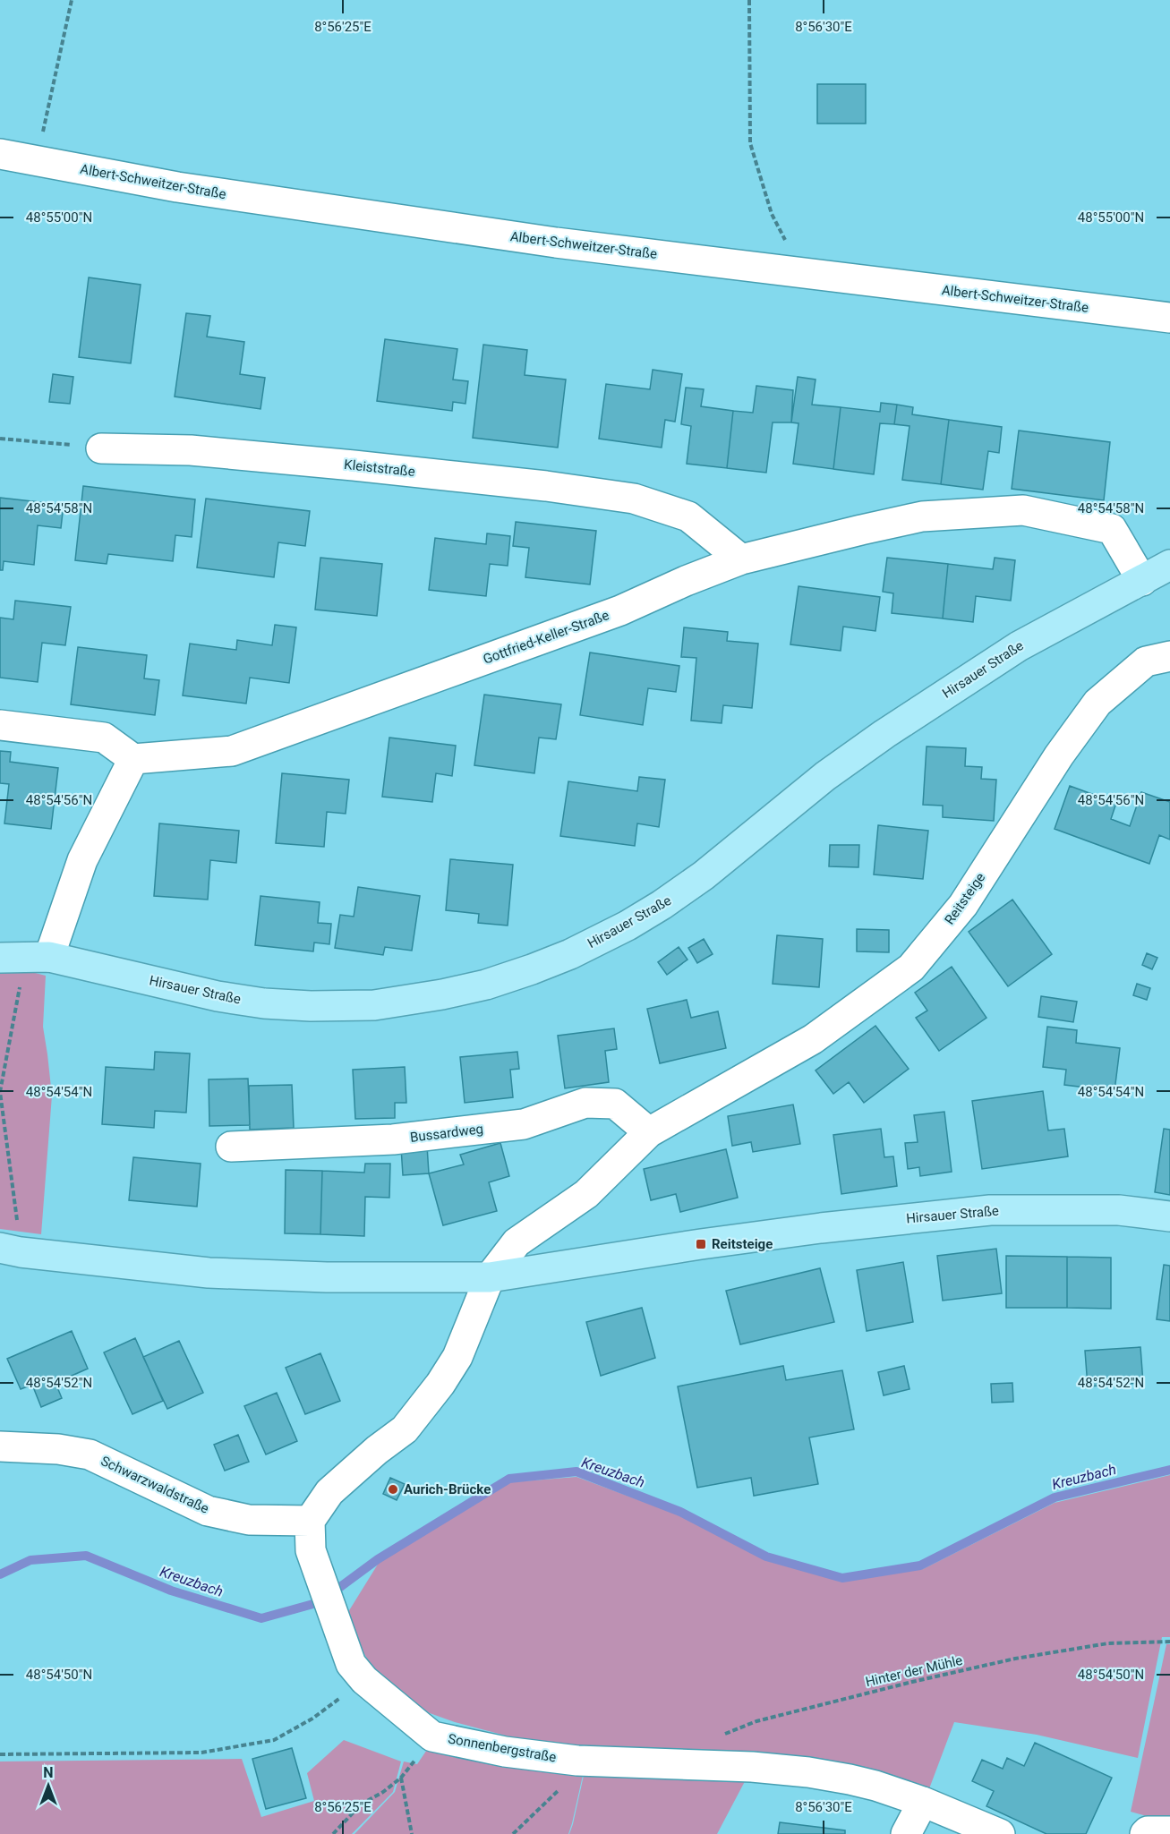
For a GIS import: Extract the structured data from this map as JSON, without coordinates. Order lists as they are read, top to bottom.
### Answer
{
  "streets": {
    "main road": ["Hirsauer Straße"],
    "street": [
      "Albert-Schweitzer-Straße",
      "Kleiststraße",
      "Gottfried-Keller-Straße",
      "Reitsteige",
      "Bussardweg",
      "Schwarzwaldstraße",
      "Sonnenbergstraße"
    ],
    "path": ["Hinter der Mühle"]
  },
  "crossings": [
    ["Kleiststraße", "Gottfried-Keller-Straße"],
    ["Gottfried-Keller-Straße", "Hirsauer Straße"],
    ["Hirsauer Straße", "Reitsteige"],
    ["Reitsteige", "Bussardweg"],
    ["Schwarzwaldstraße", "Sonnenbergstraße"]
  ],
  "water": ["Kreuzbach"],
  "places": {
    "transit": ["Reitsteige"],
    "other": ["Aurich-Brücke"]
  },
  "north": "top",
  "coordinates": [
    "8°56'25\"E",
    "8°56'30\"E",
    "48°55'00\"N",
    "48°54'58\"N",
    "48°54'56\"N",
    "48°54'54\"N",
    "48°54'52\"N",
    "48°54'50\"N"
  ]
}
